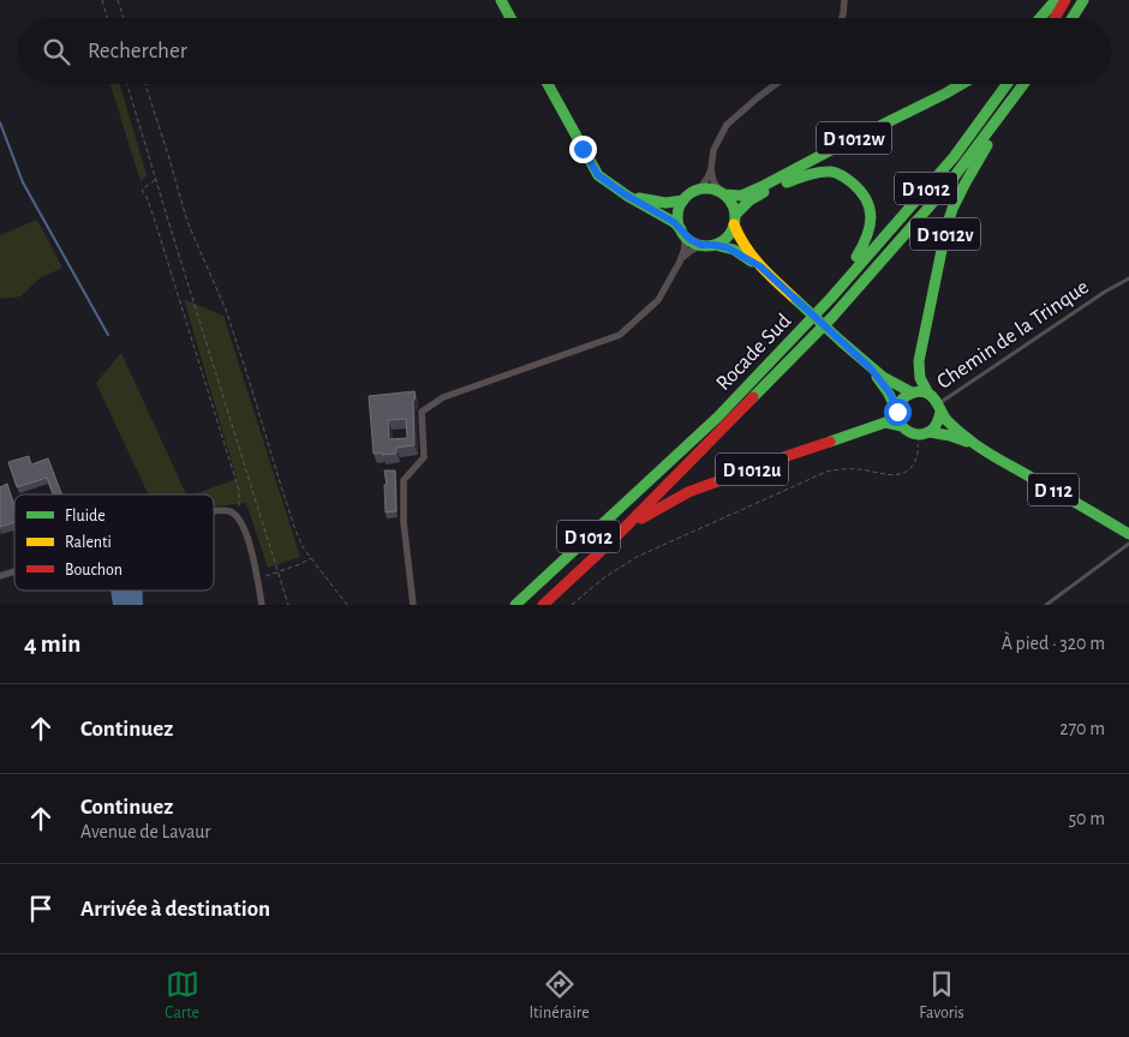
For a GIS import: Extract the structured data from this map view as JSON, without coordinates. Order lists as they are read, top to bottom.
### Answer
{
  "streets": {
    "main road": [
      "D 1012w",
      "D 1012",
      "D 1012v",
      "Rocade Sud",
      "D 1012u",
      "D 112"
    ],
    "lane": ["Chemin de la Trinque"]
  },
  "crossings": [
    ["D 1012v", "Chemin de la Trinque"],
    ["D 1012v", "Rocade Sud"],
    ["D 1012v", "D 1012u"],
    ["D 1012v", "D 112"],
    ["Chemin de la Trinque", "D 1012u"],
    ["Chemin de la Trinque", "D 112"],
    ["Rocade Sud", "D 1012u"],
    ["D 1012u", "D 112"]
  ],
  "legend": ["Fluide", "Ralenti", "Bouchon"],
  "page": {
    "search": "Rechercher",
    "heading": ["4 min", "À pied · 320 m"],
    "list": [
      ["Continuez", "270 m"],
      ["Continuez", "Avenue de Lavaur", "50 m"],
      "Arrivée à destination"
    ],
    "nav": ["Carte", "Itinéraire", "Favoris"]
  }
}
